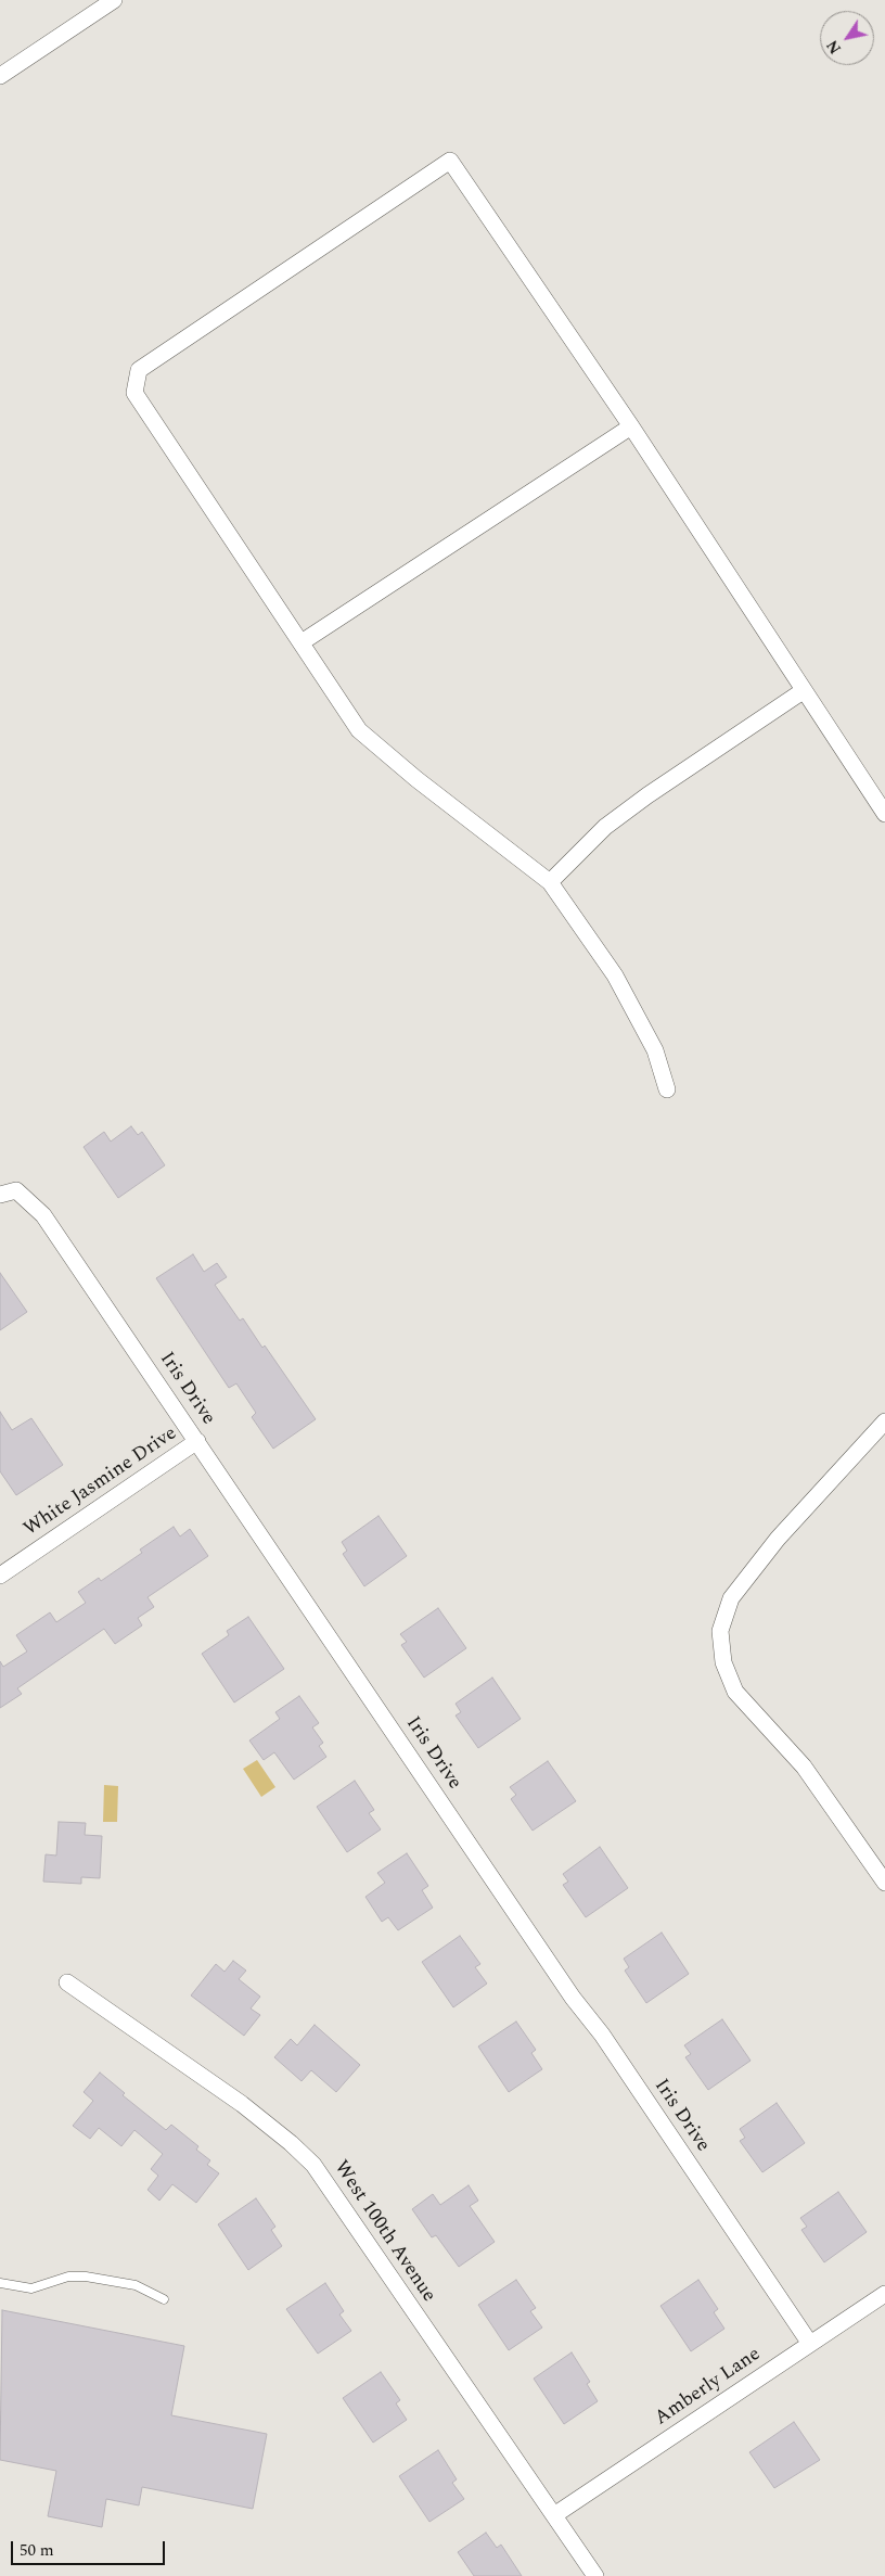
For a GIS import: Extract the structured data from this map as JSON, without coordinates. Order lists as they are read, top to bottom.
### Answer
{
  "streets": {
    "street": [
      "Iris Drive",
      "White Jasmine Drive",
      "West 100th Avenue",
      "Amberly Lane"
    ]
  },
  "crossings": [
    ["Iris Drive", "White Jasmine Drive"],
    ["Iris Drive", "Amberly Lane"],
    ["West 100th Avenue", "Amberly Lane"]
  ],
  "scale_bar": "50 m",
  "north": "bottom left"
}
